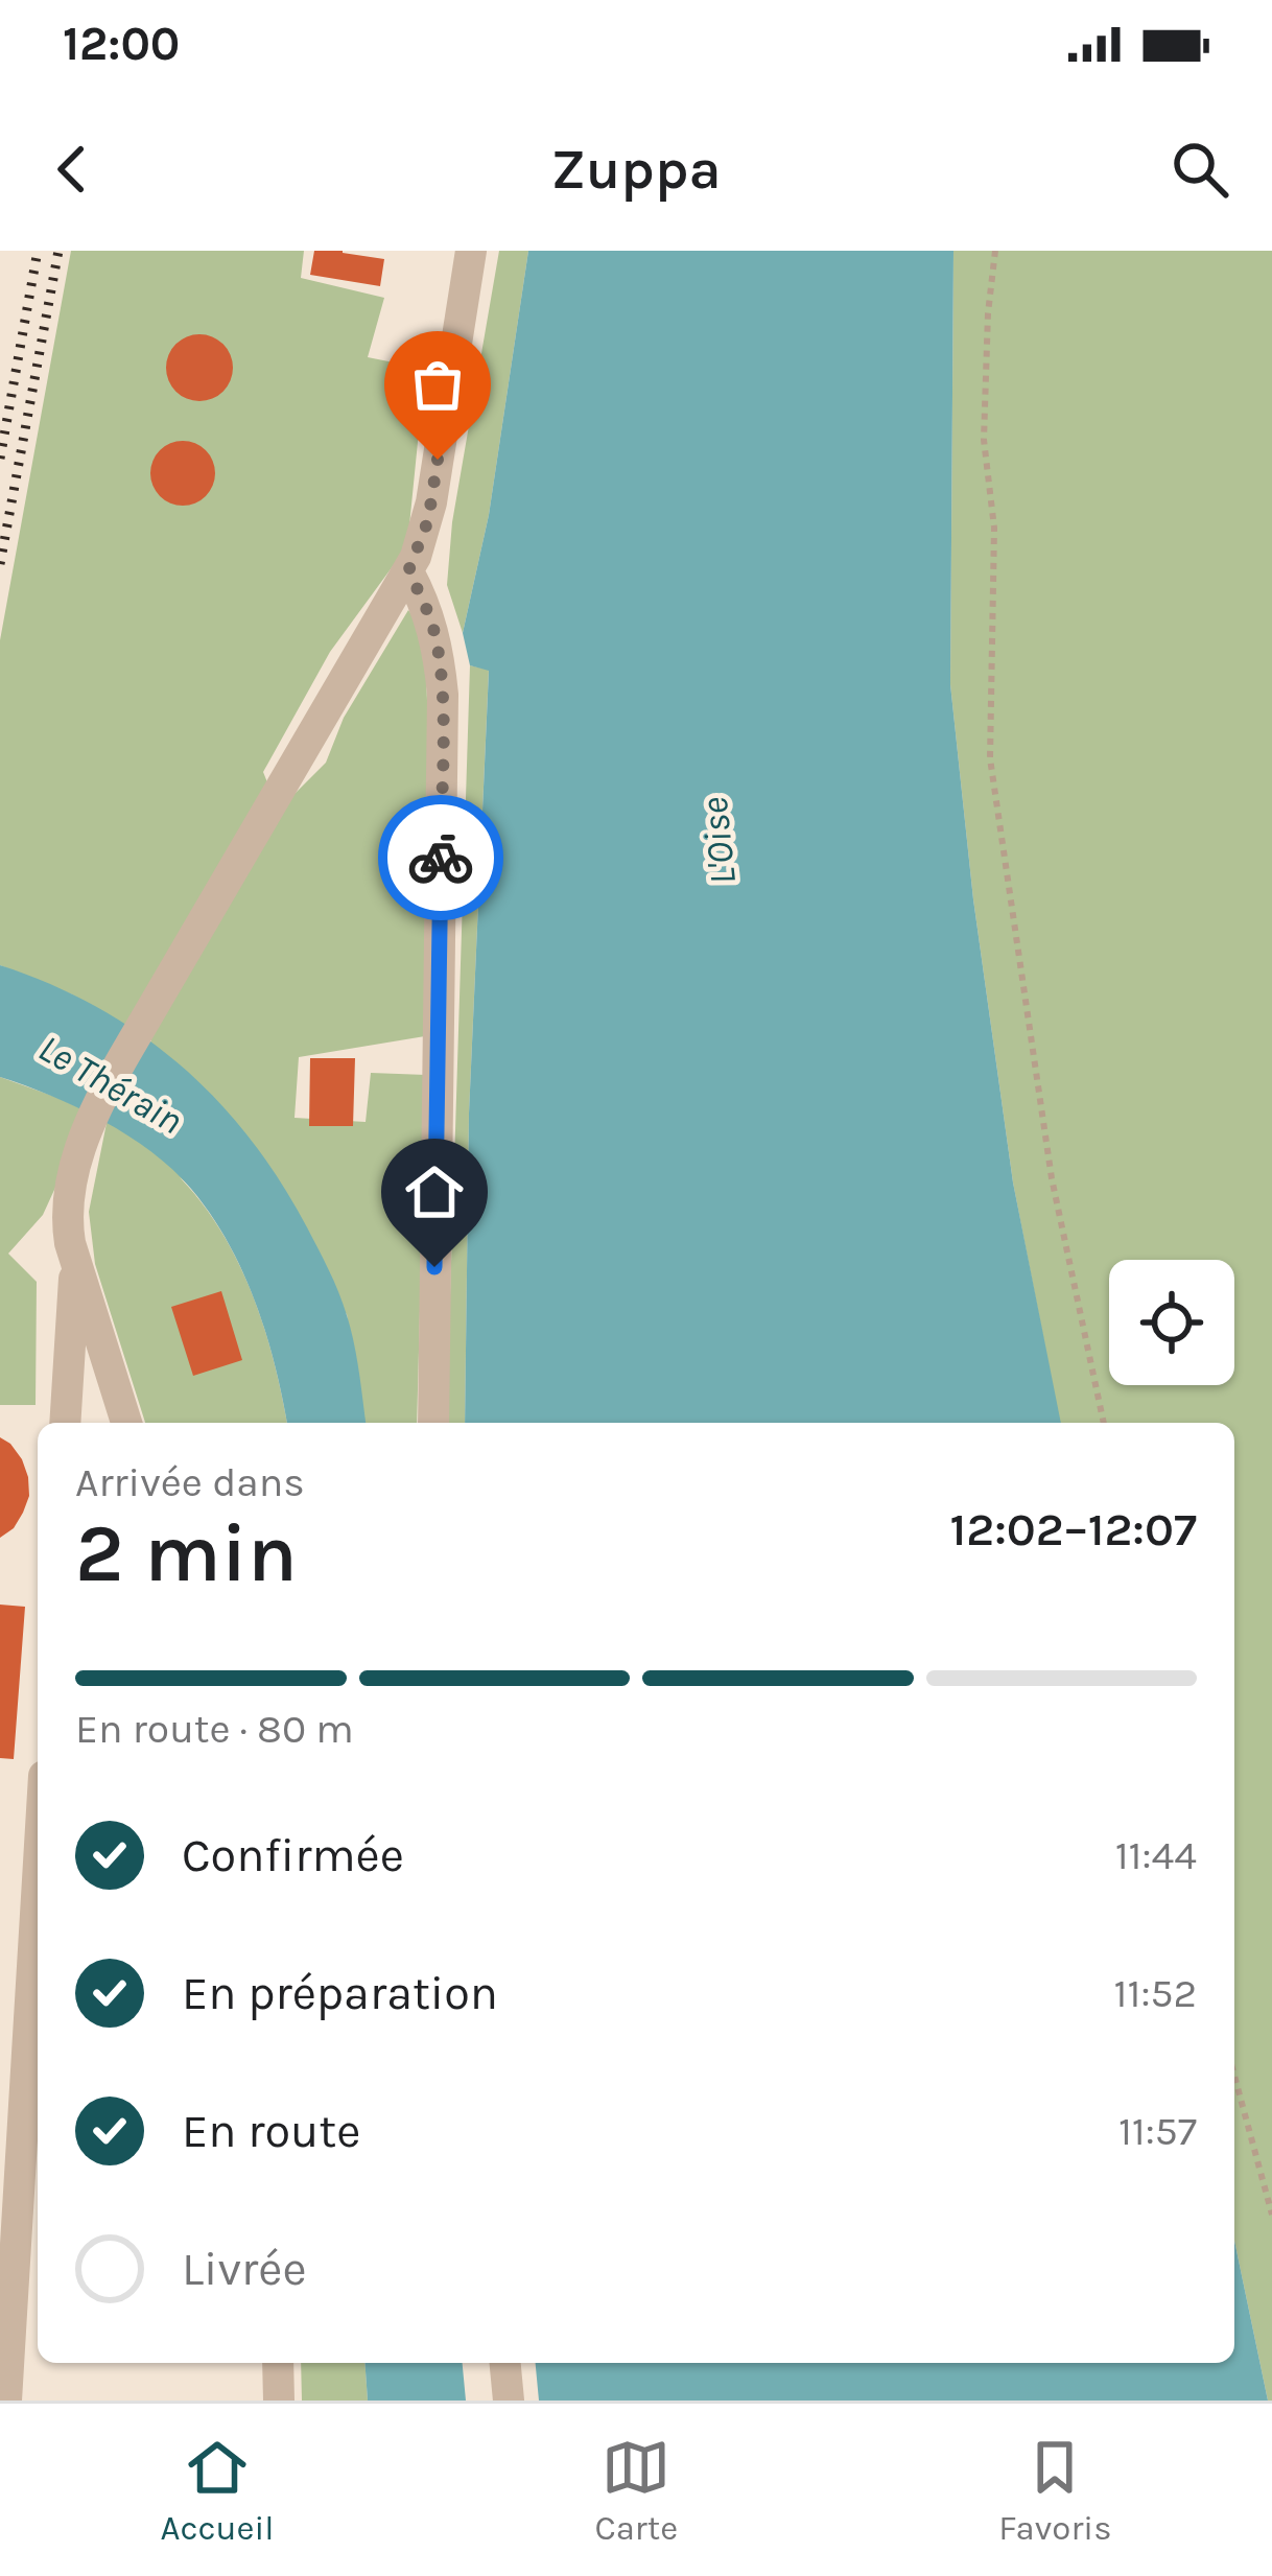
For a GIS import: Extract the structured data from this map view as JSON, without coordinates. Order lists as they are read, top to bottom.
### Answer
{
  "water": ["L'Oise", "Le Thérain"],
  "page": {
    "status": "12:00",
    "header": "Zuppa",
    "heading": ["2 min", "Arrivée dans", "12:02–12:07"],
    "bar": "En route · 80 m",
    "list": [
      ["Confirmée", "11:44"],
      ["En préparation", "11:52"],
      ["En route", "11:57"],
      "Livrée"
    ],
    "tabs": ["Accueil", "Carte", "Favoris"]
  }
}
